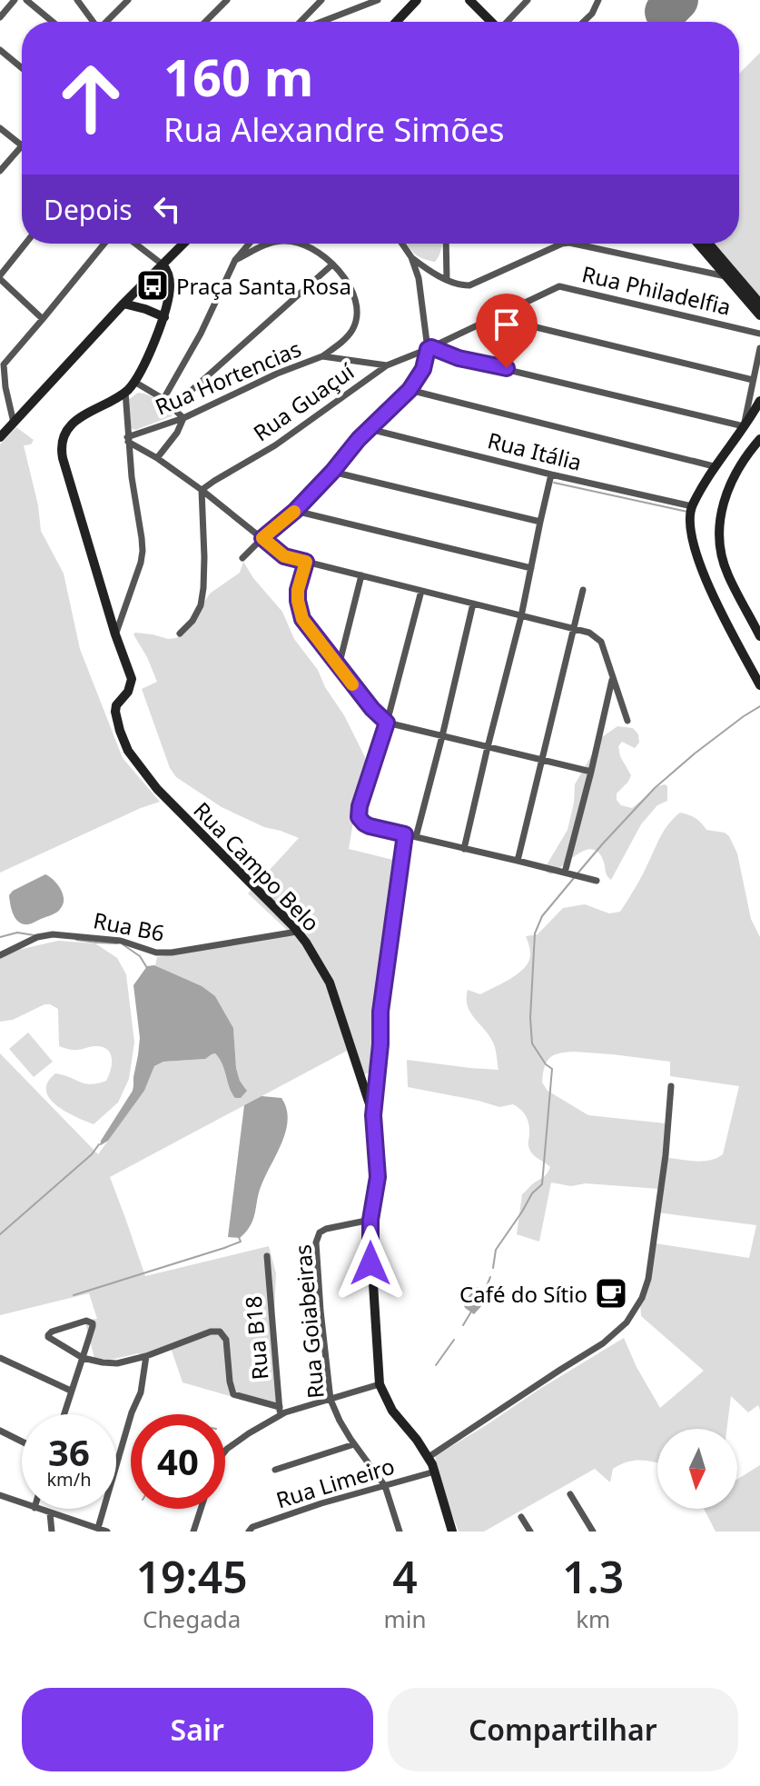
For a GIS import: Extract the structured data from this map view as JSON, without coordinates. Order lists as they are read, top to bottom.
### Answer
{
  "streets": {
    "street": [
      "Rua Philadelfia",
      "Rua Hortencias",
      "Rua Guaçuí",
      "Rua Itália",
      "Rua Campo Belo",
      "Rua B6",
      "Rua Goiabeiras",
      "Rua B18",
      "Rua Limeiro"
    ]
  },
  "crossings": [
    ["Rua Philadelfia", "Rua Guaçuí"],
    ["Rua Hortencias", "Rua Guaçuí"],
    ["Rua Campo Belo", "Rua B6"],
    ["Rua Campo Belo", "Rua Goiabeiras"],
    ["Rua Campo Belo", "Rua Limeiro"],
    ["Rua Goiabeiras", "Rua Limeiro"]
  ],
  "places": {
    "bus stop": ["Praça Santa Rosa"],
    "cafe": ["Café do Sítio"]
  },
  "north": "bottom",
  "page": {
    "turn": ["160 m", "Rua Alexandre Simões"],
    "then": "Depois",
    "speed": "36 km/h",
    "limit": "40",
    "eta": [
      "19:45",
      "Chegada",
      "4",
      "min",
      "1.3",
      "km"
    ],
    "buttons": ["Sair", "Compartilhar"]
  }
}
